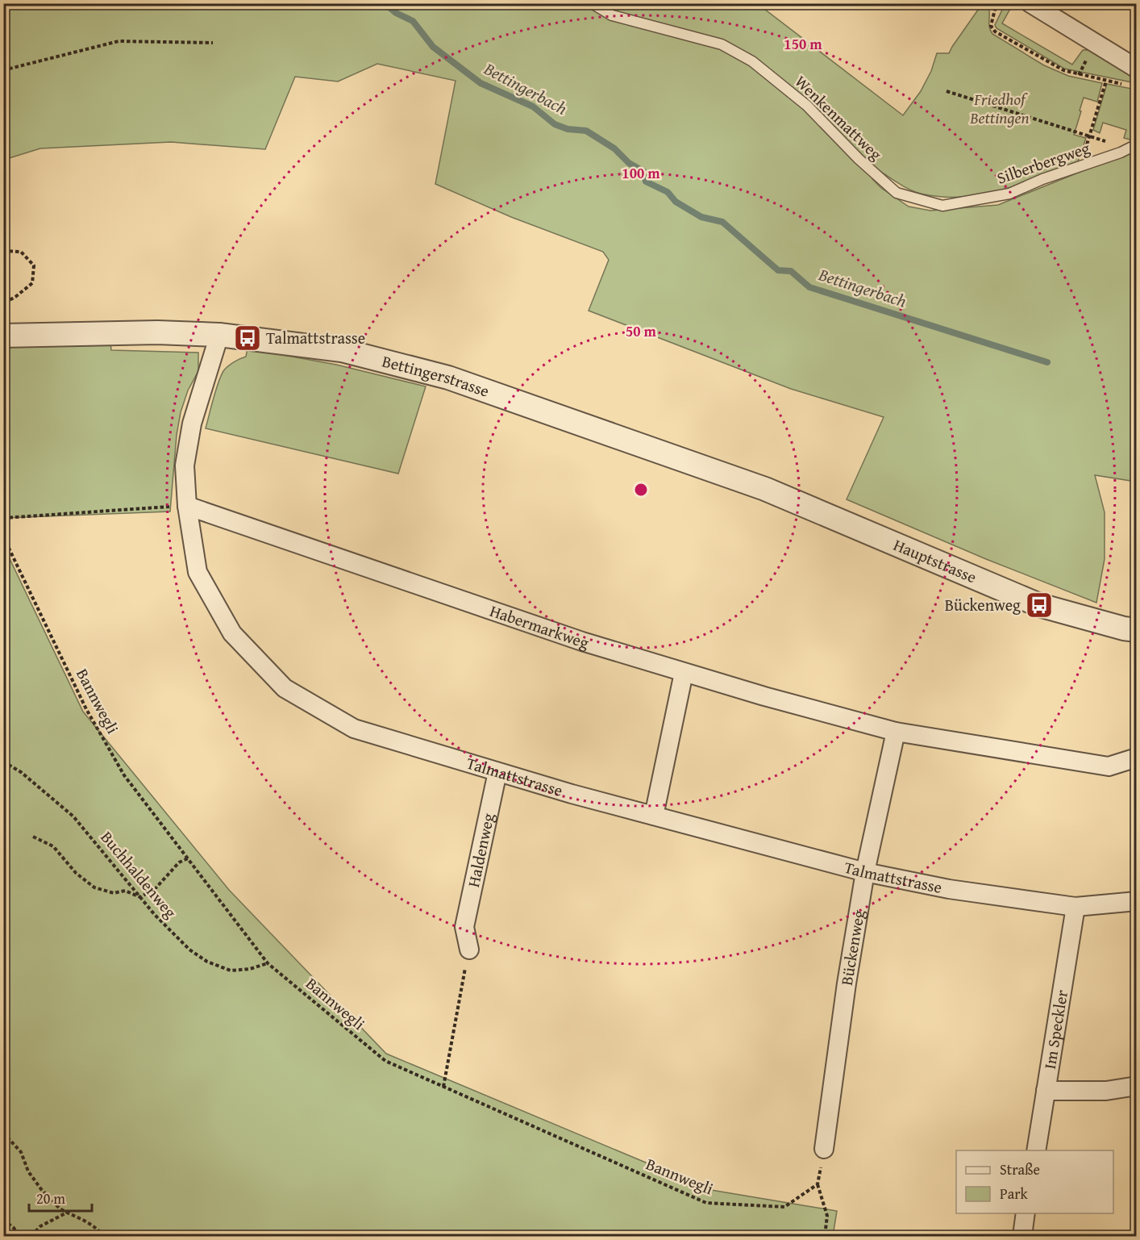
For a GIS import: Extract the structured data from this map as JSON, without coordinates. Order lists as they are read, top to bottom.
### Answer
{
  "streets": {
    "street": [
      "Bettingerstrasse",
      "Hauptstrasse",
      "Habermarkweg",
      "Talmattstrasse",
      "Haldenweg",
      "Bückenweg",
      "Im Speckler"
    ],
    "lane": ["Wenkenmattweg", "Silberbergweg"],
    "path": ["Bannwegli", "Buchhaldenweg"]
  },
  "crossings": [
    ["Wenkenmattweg", "Silberbergweg"],
    ["Bettingerstrasse", "Hauptstrasse"],
    ["Bettingerstrasse", "Talmattstrasse"],
    ["Habermarkweg", "Talmattstrasse"],
    ["Habermarkweg", "Bückenweg"],
    ["Bannwegli", "Buchhaldenweg"],
    ["Talmattstrasse", "Haldenweg"],
    ["Talmattstrasse", "Bückenweg"],
    ["Talmattstrasse", "Im Speckler"]
  ],
  "water": ["Bettingerbach"],
  "parks": ["Friedhof Bettingen"],
  "places": {
    "bus stop": ["Talmattstrasse", "Bückenweg"]
  },
  "legend": ["Straße", "Park"],
  "scale_bar": "20 m",
  "rings": ["150 m", "100 m", "50 m"]
}
